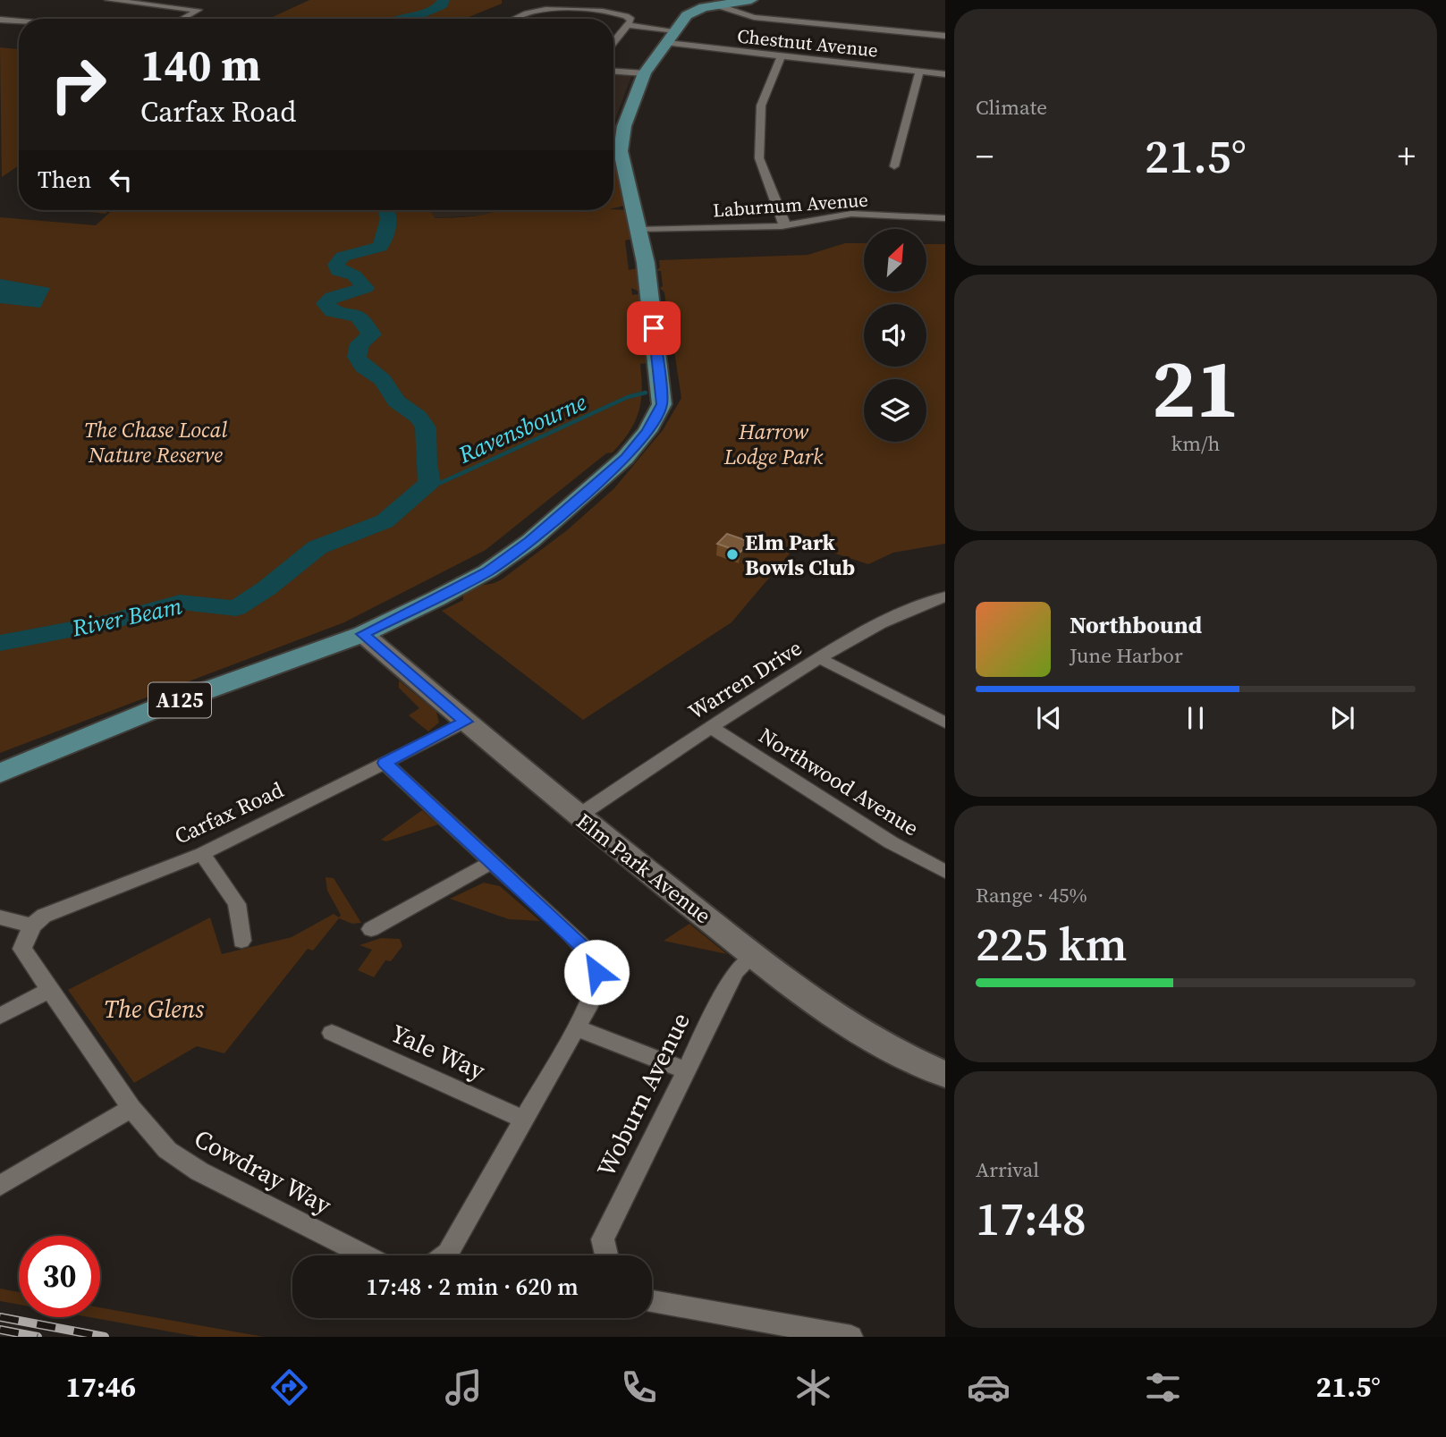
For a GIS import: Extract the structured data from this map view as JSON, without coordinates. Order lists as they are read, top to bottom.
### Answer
{
  "streets": {
    "main road": ["A125"],
    "street": [
      "Chestnut Avenue",
      "Laburnum Avenue",
      "Warren Drive",
      "Northwood Avenue",
      "Carfax Road",
      "Elm Park Avenue",
      "Yale Way",
      "Woburn Avenue",
      "Cowdray Way"
    ]
  },
  "crossings": [
    ["Chestnut Avenue", "A125"],
    ["Laburnum Avenue", "A125"],
    ["Warren Drive", "Northwood Avenue"],
    ["Warren Drive", "Elm Park Avenue"],
    ["A125", "Elm Park Avenue"],
    ["Carfax Road", "Elm Park Avenue"],
    ["Carfax Road", "Cowdray Way"],
    ["Elm Park Avenue", "Woburn Avenue"]
  ],
  "water": ["Ravensbourne", "River Beam"],
  "parks": ["The Chase Local Nature Reserve", "Harrow Lodge Park", "The Glens"],
  "places": ["Elm Park Bowls Club"],
  "north": "top right",
  "page": {
    "tile": [
      "Climate",
      ["21", "km/h"],
      ["Range · 45%", "225 km"],
      ["Arrival", "17:48"]
    ],
    "turn": ["140 m", "Carfax Road"],
    "heat": ["−", "21.5°", "+"],
    "then": "Then",
    "song": ["Northbound", "June Harbor"],
    "limit": "30",
    "trip": "17:48 · 2 min · 620 m",
    "tabs": ["17:46", "21.5°"]
  }
}
